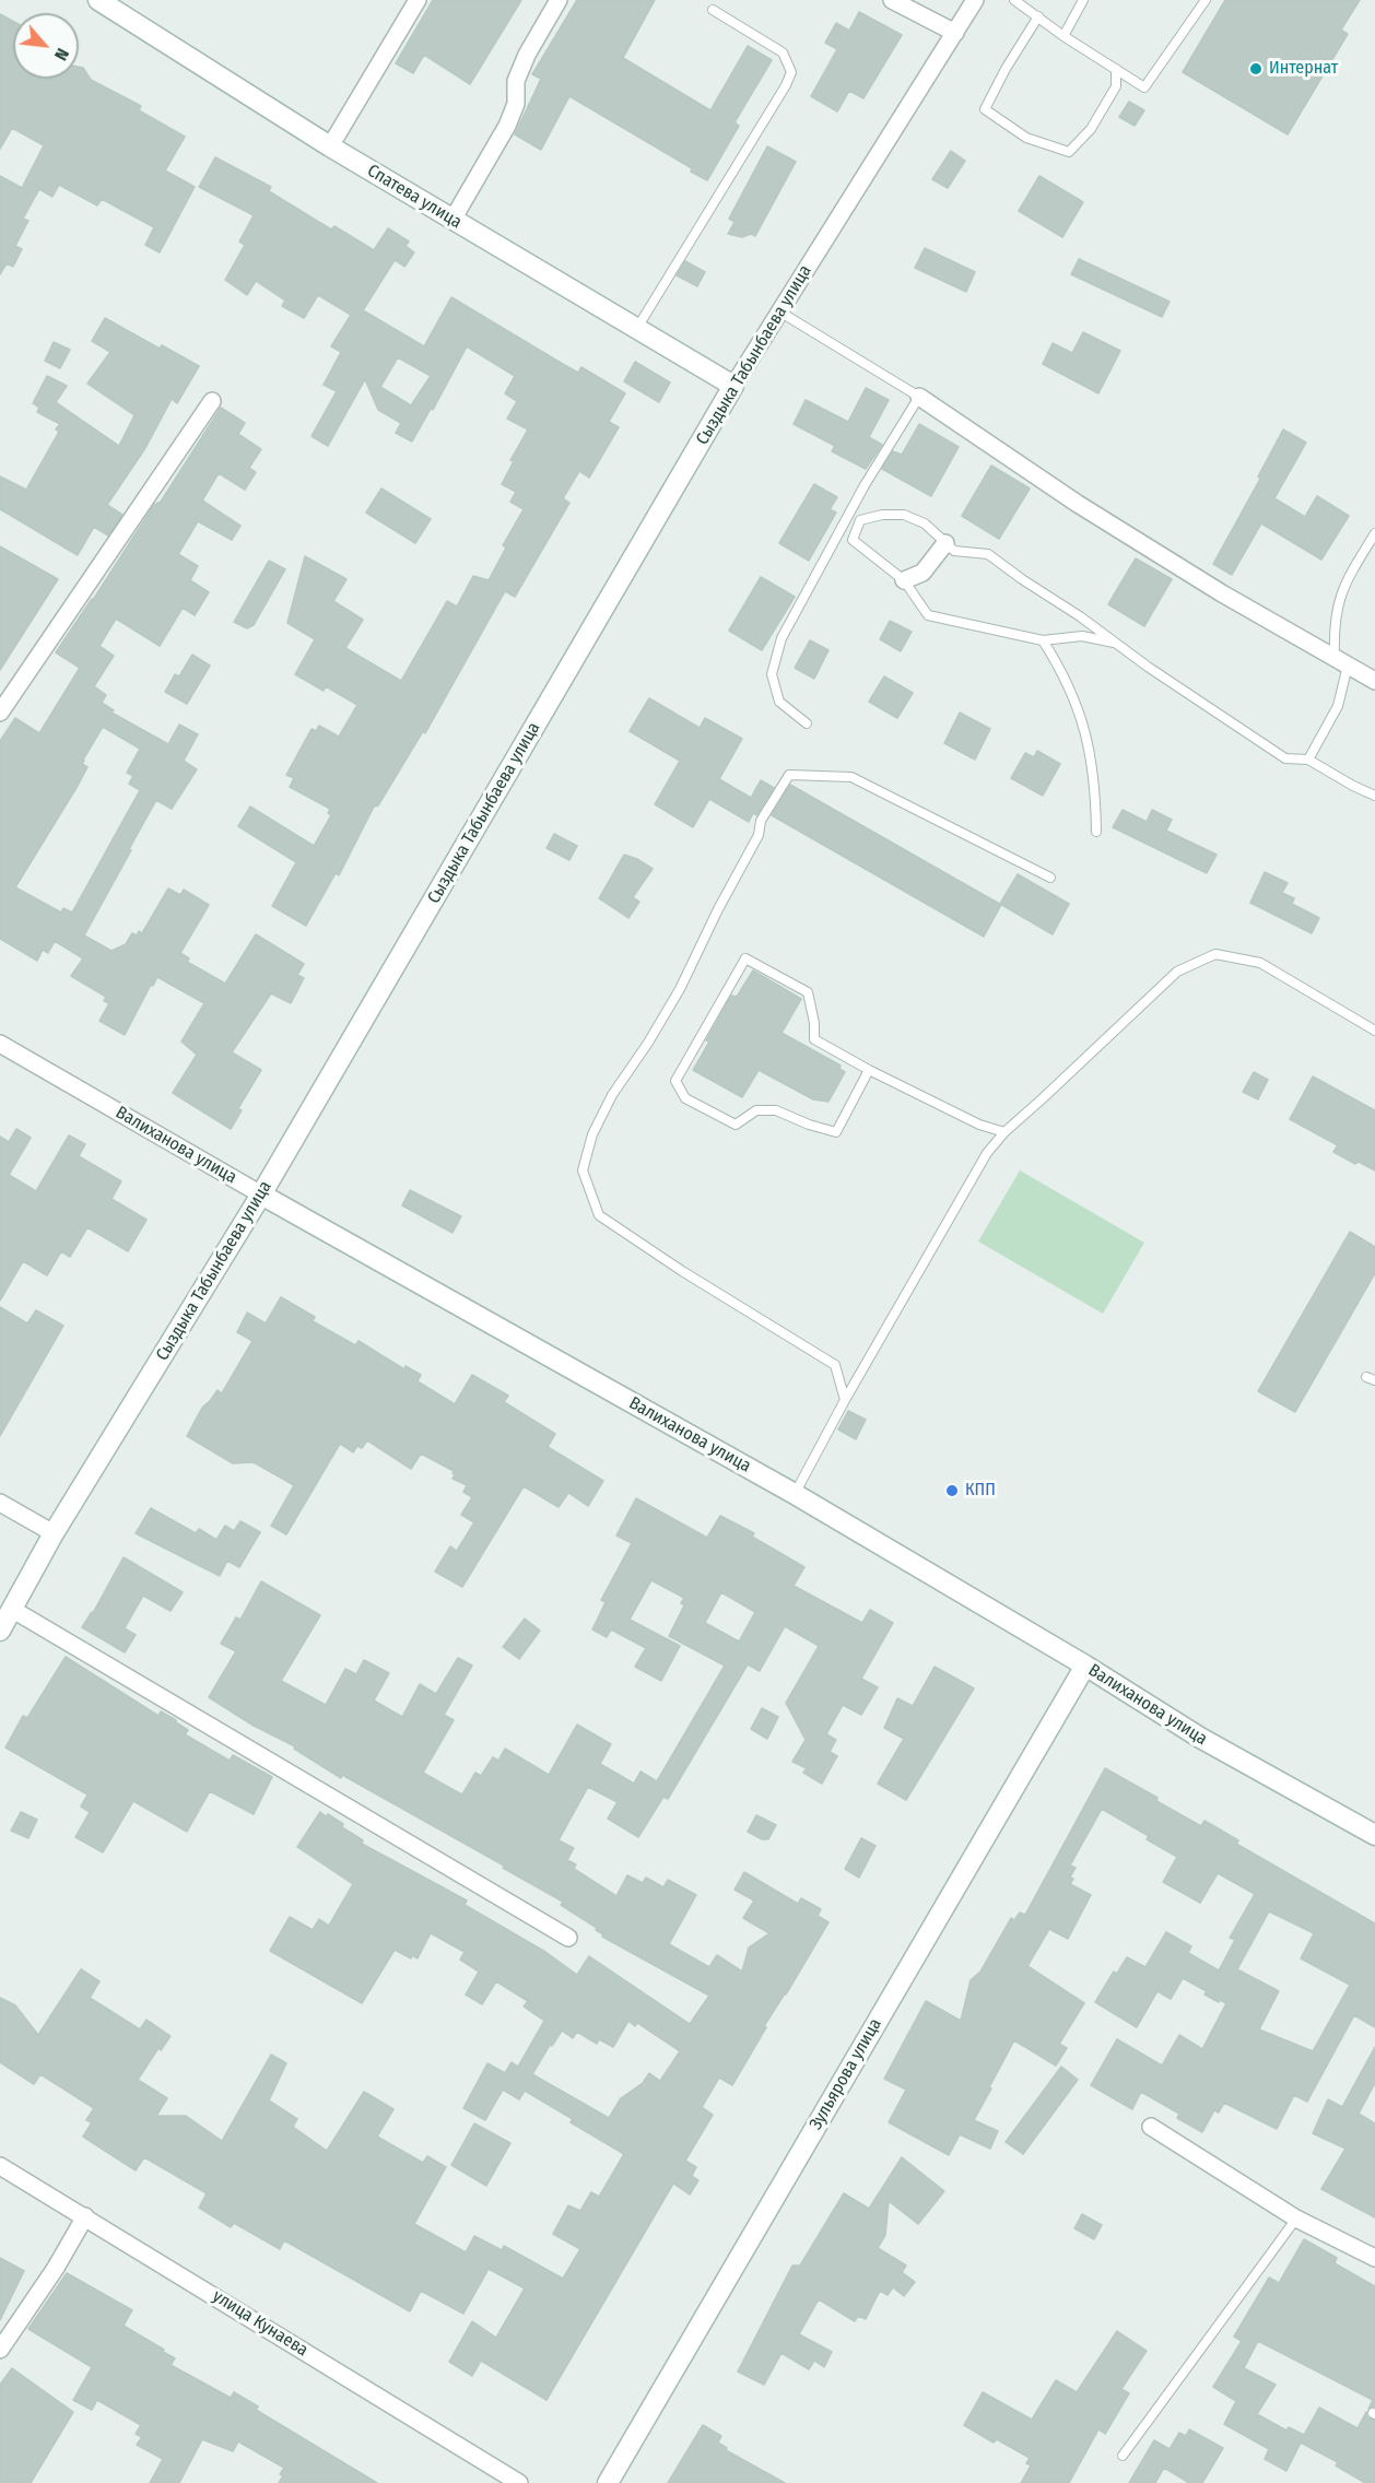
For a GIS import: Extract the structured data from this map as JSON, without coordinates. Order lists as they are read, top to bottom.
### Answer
{
  "streets": {
    "street": [
      "Спатева улица",
      "Сыздыка Табынбаева улица",
      "Валиханова улица",
      "Зульярова улица",
      "улица Кунаева"
    ]
  },
  "crossings": [
    ["Спатева улица", "Сыздыка Табынбаева улица"],
    ["Сыздыка Табынбаева улица", "Валиханова улица"],
    ["Валиханова улица", "Зульярова улица"]
  ],
  "places": ["Интернат", "КПП"],
  "north": "bottom right"
}
